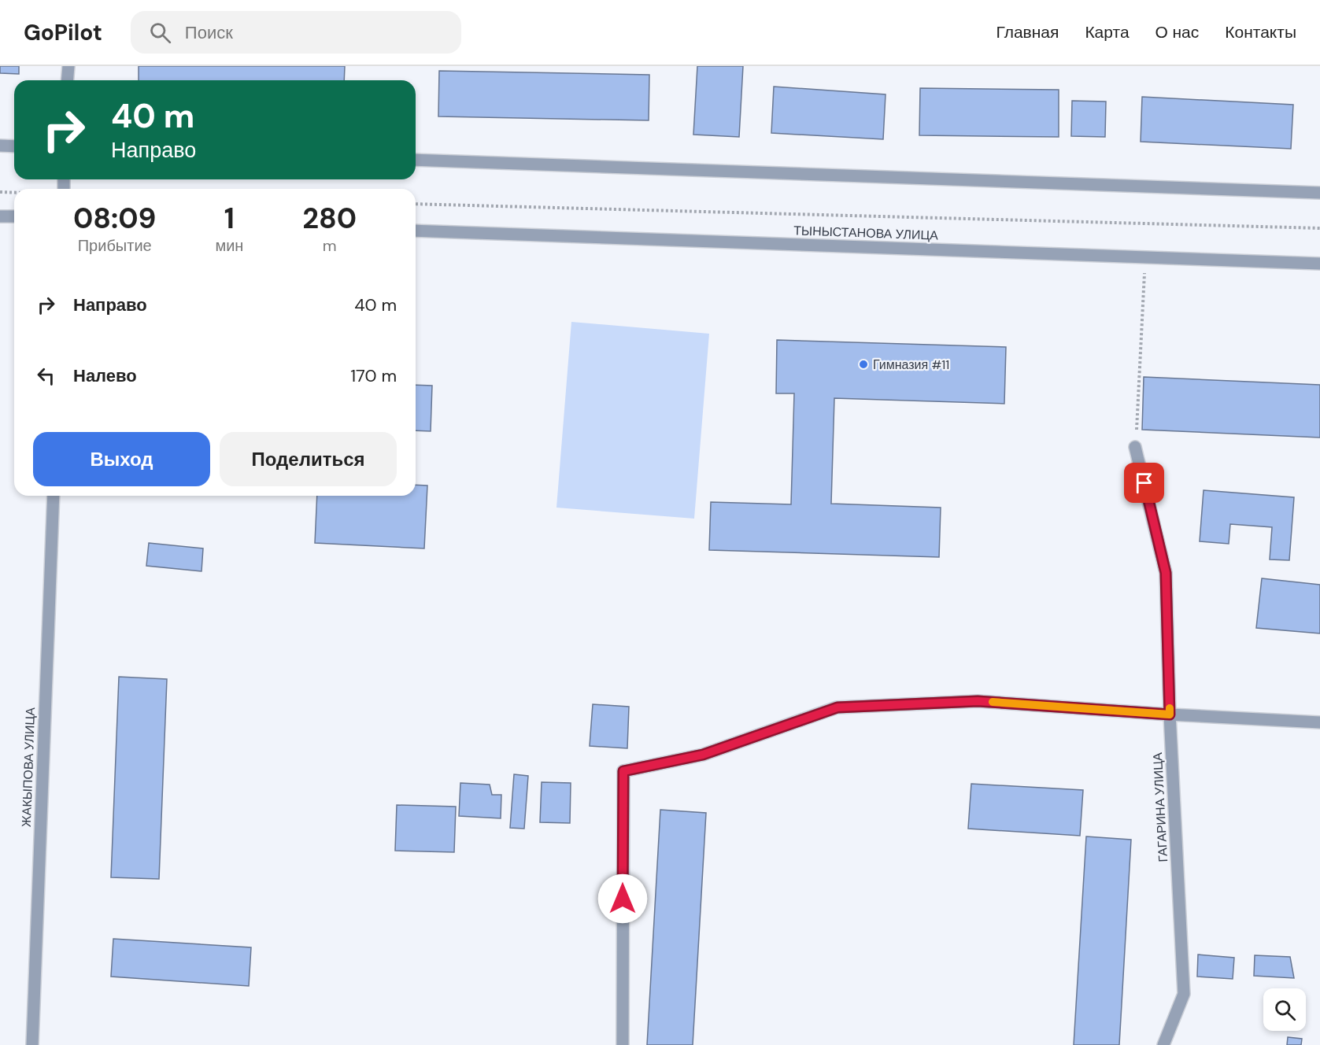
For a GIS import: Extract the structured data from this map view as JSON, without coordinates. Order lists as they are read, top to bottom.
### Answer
{
  "streets": {
    "street": ["ТЫНЫСТАНОВА УЛИЦА", "ЖАКЫПОВА УЛИЦА", "ГАГАРИНА УЛИЦА"]
  },
  "places": ["Гимназия #11"],
  "page": {
    "header": "GoPilot",
    "search": "Поиск",
    "nav": [
      "Главная",
      "Карта",
      "О нас",
      "Контакты"
    ],
    "turn": ["40 m", "Направо"],
    "eta": [
      "08:09",
      "Прибытие",
      "1",
      "мин",
      "280",
      "m"
    ],
    "list": [
      {
        "name": "Направо",
        "value": "40 m"
      },
      {
        "name": "Налево",
        "value": "170 m"
      }
    ],
    "buttons": ["Выход", "Поделиться"]
  }
}
